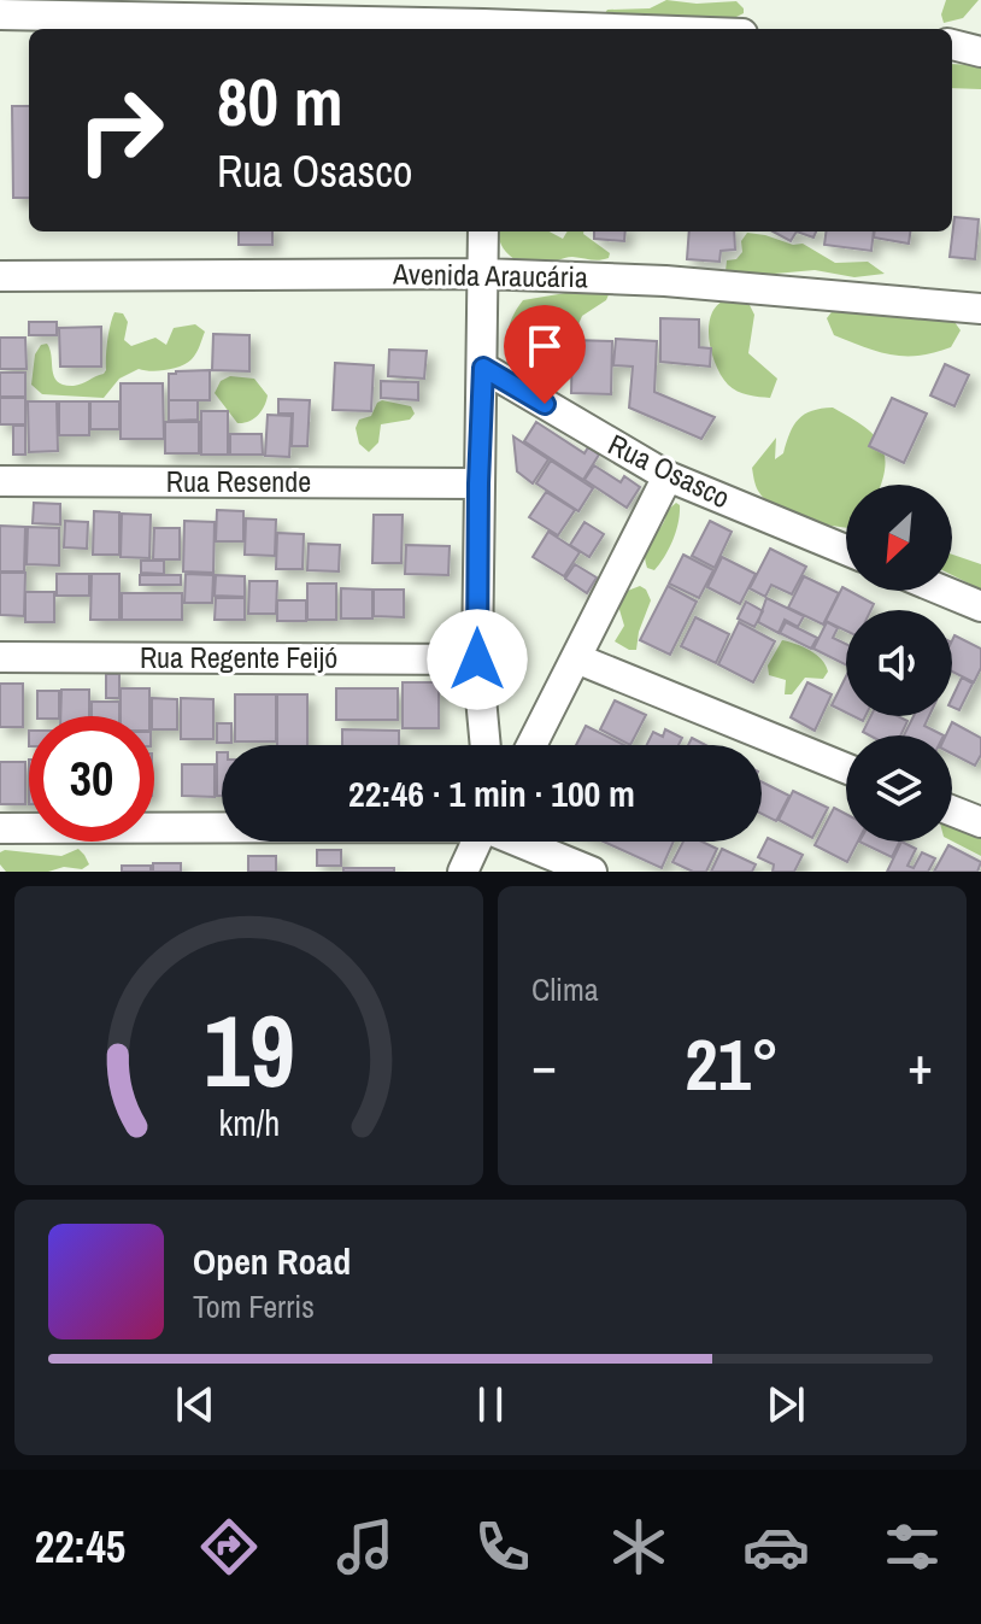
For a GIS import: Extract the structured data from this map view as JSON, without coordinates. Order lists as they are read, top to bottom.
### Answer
{
  "streets": {
    "street": [
      "Avenida Araucária",
      "Rua Osasco",
      "Rua Resende",
      "Rua Regente Feijó"
    ]
  },
  "north": "bottom left",
  "page": {
    "turn": ["80 m", "Rua Osasco"],
    "limit": "30",
    "trip": "22:46 · 1 min · 100 m",
    "tile": "Clima",
    "heat": ["−", "21°", "+"],
    "song": ["Open Road", "Tom Ferris"],
    "tabs": "22:45",
    "gauge": ["19", "km/h"]
  }
}
